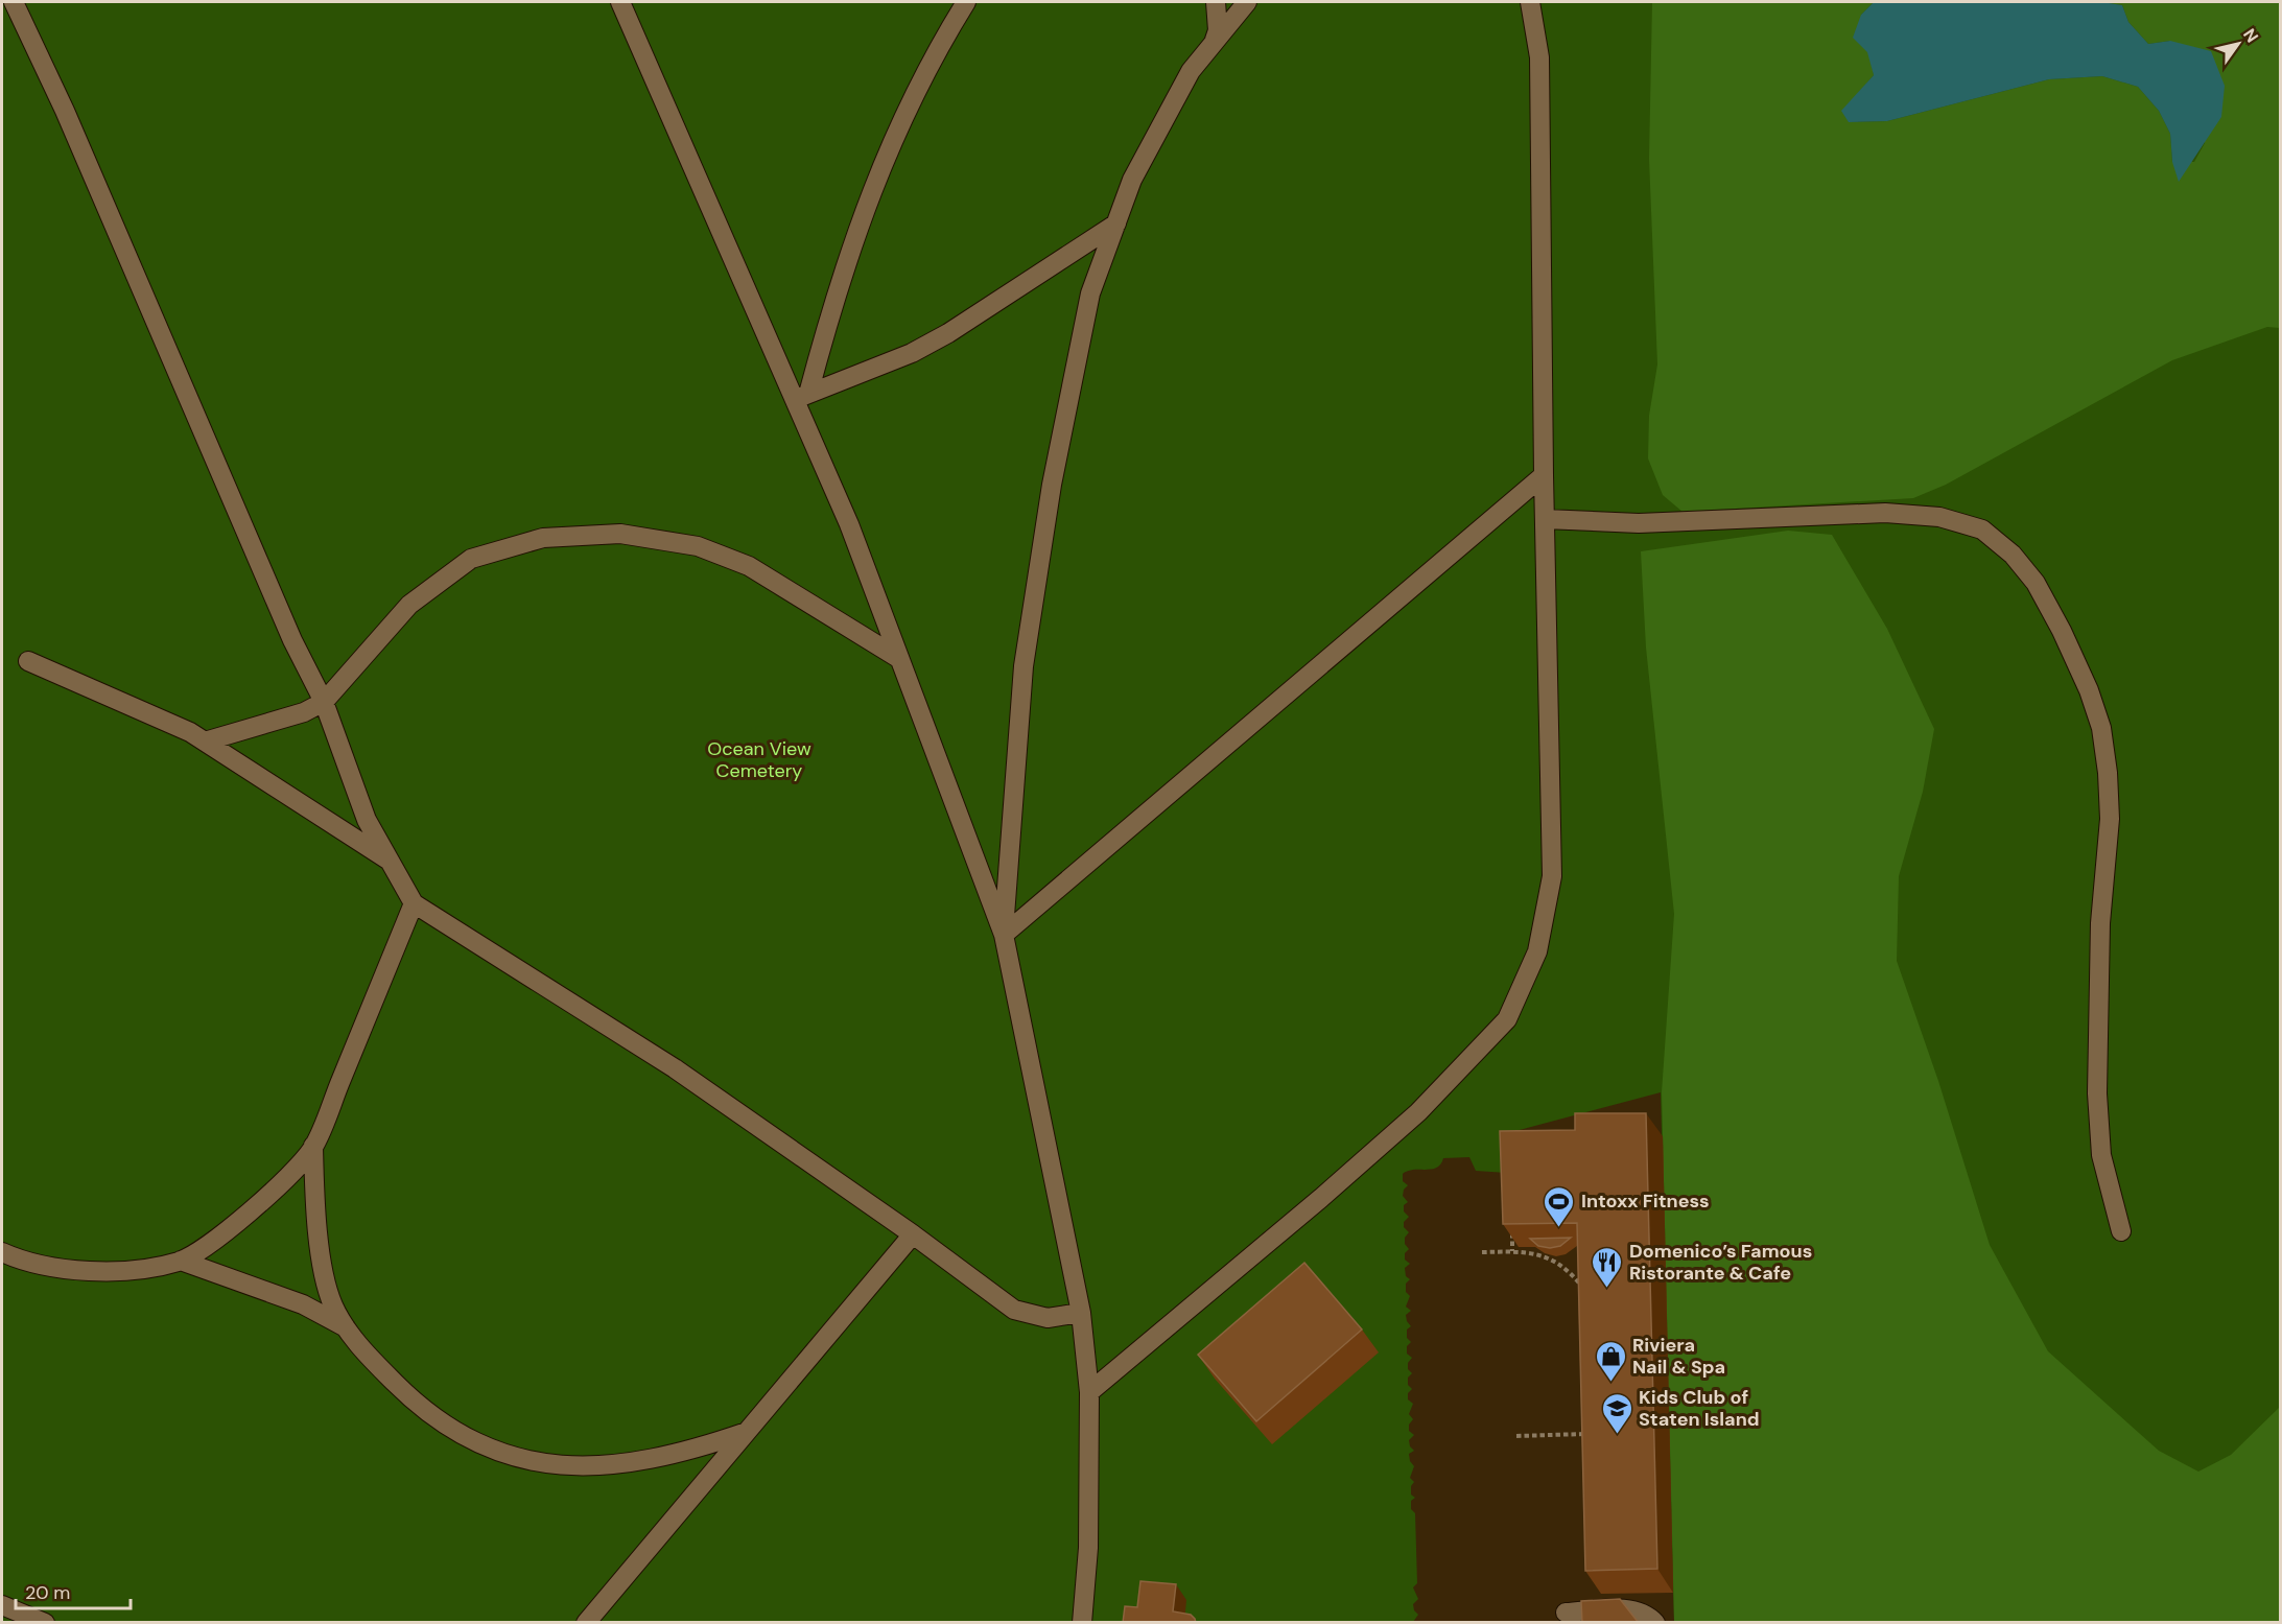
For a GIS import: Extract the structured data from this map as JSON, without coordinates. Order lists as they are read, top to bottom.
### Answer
{
  "parks": ["Ocean View Cemetery"],
  "places": {
    "sports": ["Intoxx Fitness"],
    "restaurant": ["Domenico’s Famous Ristorante & Cafe"],
    "shop": ["Riviera Nail & Spa"],
    "school or university": ["Kids Club of Staten Island"]
  },
  "scale_bar": "20 m",
  "north": "top right"
}
